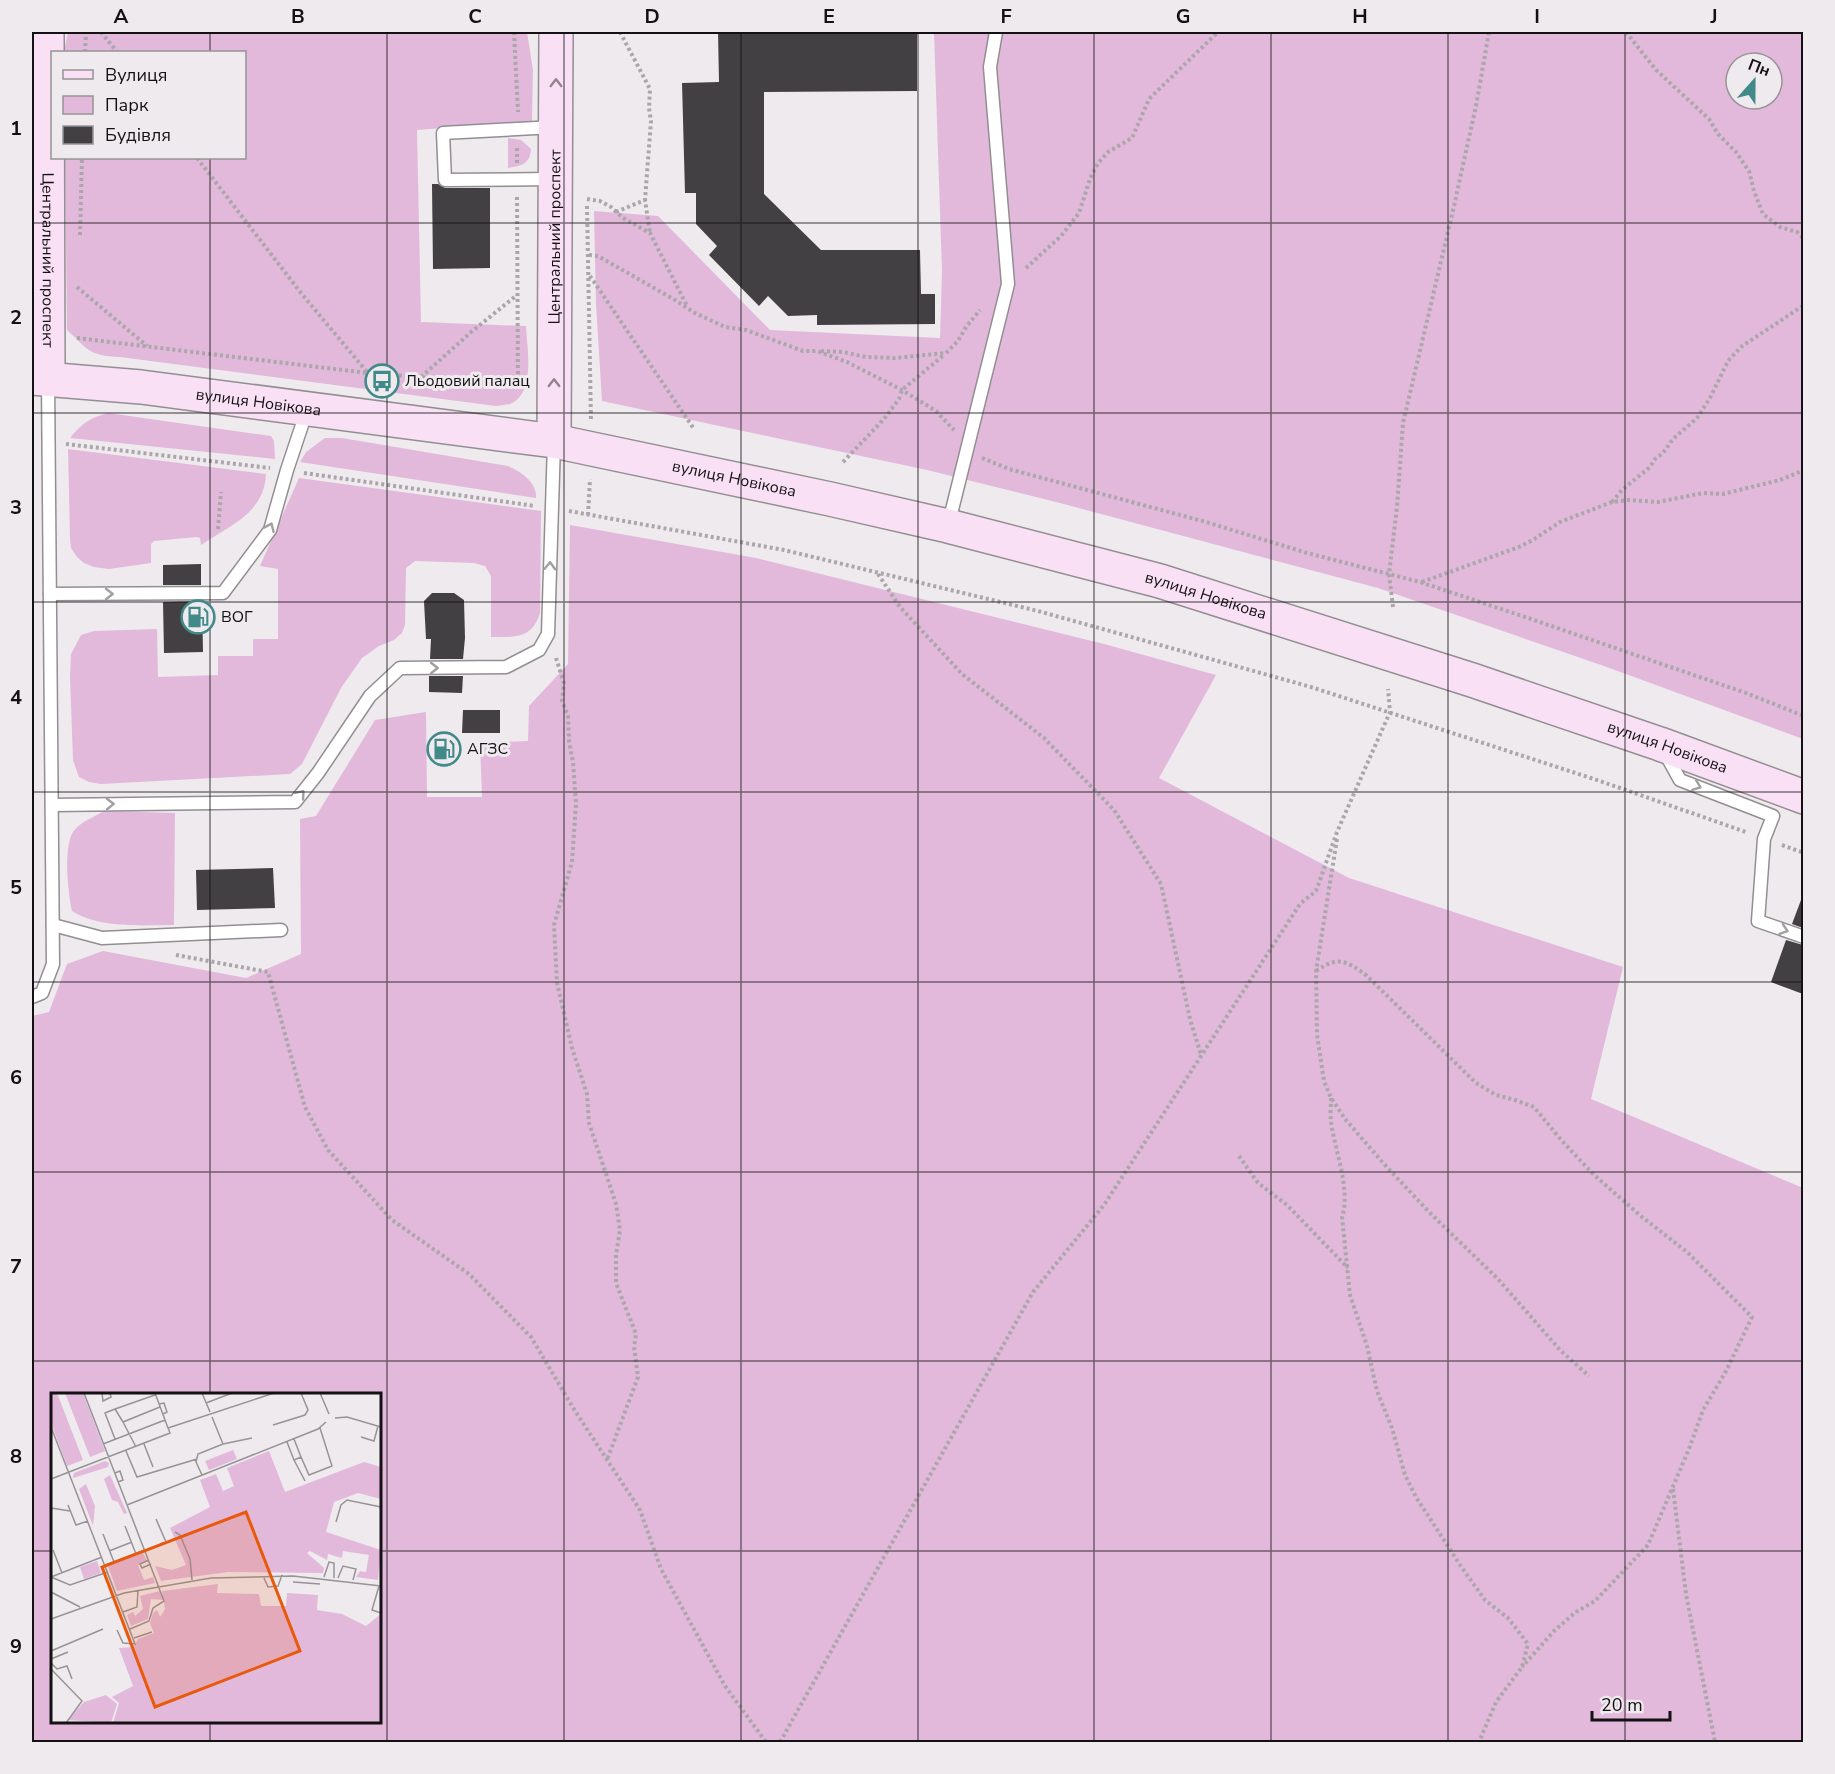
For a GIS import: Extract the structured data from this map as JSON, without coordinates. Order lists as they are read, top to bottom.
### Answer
{
  "streets": {
    "main road": ["Центральний проспект", "вулиця Новікова"]
  },
  "crossings": [
    ["Центральний проспект", "вулиця Новікова"]
  ],
  "one_way": ["Центральний проспект"],
  "places": {
    "bus stop": ["Льодовий палац"],
    "fuel station": ["ВОГ", "АГЗС"]
  },
  "legend": ["Вулиця", "Парк", "Будівля"],
  "scale_bar": "20 m",
  "north": "top",
  "grid": {
    "columns": [
      "A",
      "B",
      "C",
      "D",
      "E",
      "F",
      "G",
      "H",
      "I",
      "J"
    ],
    "rows": [
      "1",
      "2",
      "3",
      "4",
      "5",
      "6",
      "7",
      "8",
      "9"
    ]
  }
}
